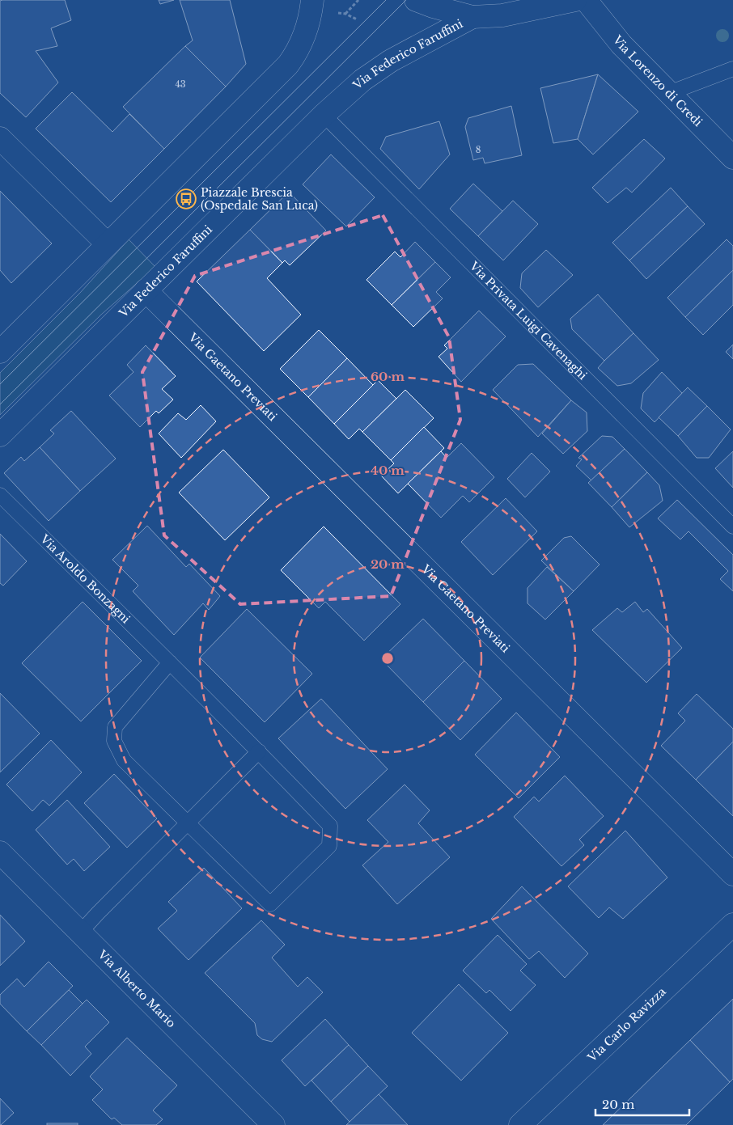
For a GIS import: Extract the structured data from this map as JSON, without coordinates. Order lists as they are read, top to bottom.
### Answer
{
  "streets": {
    "street": [
      "Via Federico Faruffini",
      "Via Lorenzo di Credi",
      "Via Gaetano Previati",
      "Via Alberto Mario",
      "Via Carlo Ravizza"
    ],
    "lane": ["Via Privata Luigi Cavenaghi", "Via Aroldo Bonzagni"]
  },
  "crossings": [
    ["Via Federico Faruffini", "Via Privata Luigi Cavenaghi"],
    ["Via Federico Faruffini", "Via Gaetano Previati"]
  ],
  "places": {
    "bus stop": ["Piazzale Brescia (Ospedale San Luca)"]
  },
  "house_numbers": ["43", "8"],
  "scale_bar": "20 m",
  "rings": ["60 m", "40 m", "20 m"]
}
